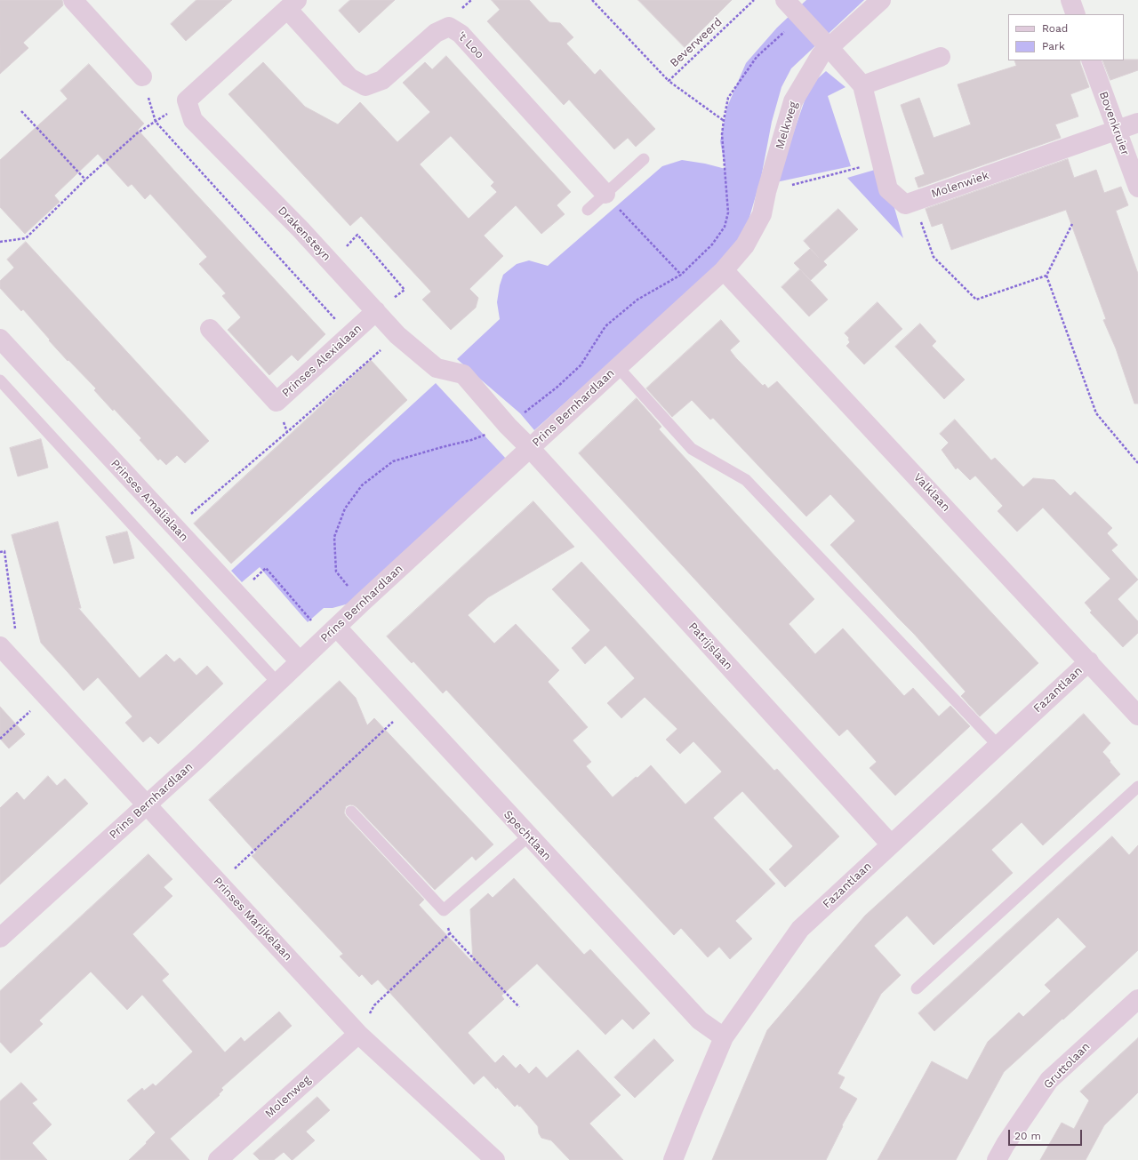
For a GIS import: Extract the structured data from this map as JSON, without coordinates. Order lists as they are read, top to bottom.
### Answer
{
  "streets": {
    "street": [
      "'t Loo",
      "Bovenkruier",
      "Melkweg",
      "Molenwiek",
      "Drakensteyn",
      "Prinses Alexialaan",
      "Prins Bernhardlaan",
      "Valklaan",
      "Prinses Amalialaan",
      "Patrijslaan",
      "Fazantlaan",
      "Spechtlaan",
      "Prinses Marijkelaan",
      "Gruttolaan",
      "Molenweg"
    ],
    "path": ["Beverweerd"]
  },
  "crossings": [
    ["Bovenkruier", "Molenwiek"],
    ["Melkweg", "Molenwiek"],
    ["Melkweg", "Prins Bernhardlaan"],
    ["Melkweg", "Valklaan"],
    ["Drakensteyn", "Prinses Alexialaan"],
    ["Drakensteyn", "Prins Bernhardlaan"],
    ["Drakensteyn", "Patrijslaan"],
    ["Prins Bernhardlaan", "Valklaan"],
    ["Prins Bernhardlaan", "Prinses Amalialaan"],
    ["Prins Bernhardlaan", "Patrijslaan"],
    ["Prins Bernhardlaan", "Spechtlaan"],
    ["Prins Bernhardlaan", "Prinses Marijkelaan"],
    ["Valklaan", "Fazantlaan"],
    ["Patrijslaan", "Fazantlaan"],
    ["Fazantlaan", "Spechtlaan"],
    ["Prinses Marijkelaan", "Molenweg"]
  ],
  "legend": ["Road", "Park"],
  "scale_bar": "20 m"
}
